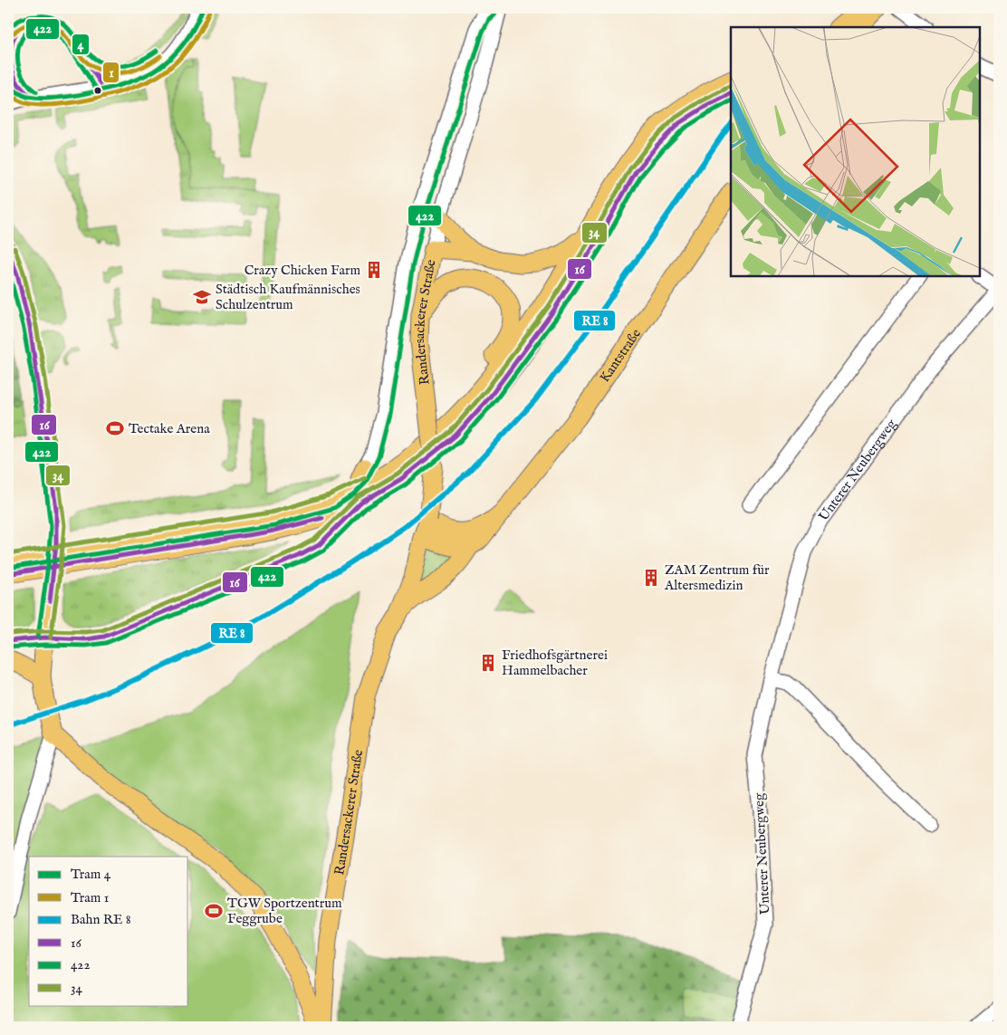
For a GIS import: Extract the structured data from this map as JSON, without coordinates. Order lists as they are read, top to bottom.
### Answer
{
  "streets": {
    "main road": ["Randersackerer Straße", "Kantstraße"],
    "street": ["Unterer Neubergweg"]
  },
  "crossings": [
    ["Randersackerer Straße", "Kantstraße"]
  ],
  "places": {
    "building": ["Crazy Chicken Farm", "ZAM Zentrum für Altersmedizin", "Friedhofsgärtnerei Hammelbacher"],
    "school or university": ["Städtisch Kaufmännisches Schulzentrum"],
    "sports": ["Tectake Arena", "TGW Sportzentrum Feggrube"]
  },
  "lines": [
    "tram line 4",
    "tram line 1",
    "transit line 422",
    "transit line 34",
    "transit line 16"
  ],
  "legend": [
    "Tram 4",
    "Tram 1",
    "Bahn RE 8",
    "16",
    "422",
    "34"
  ]
}
